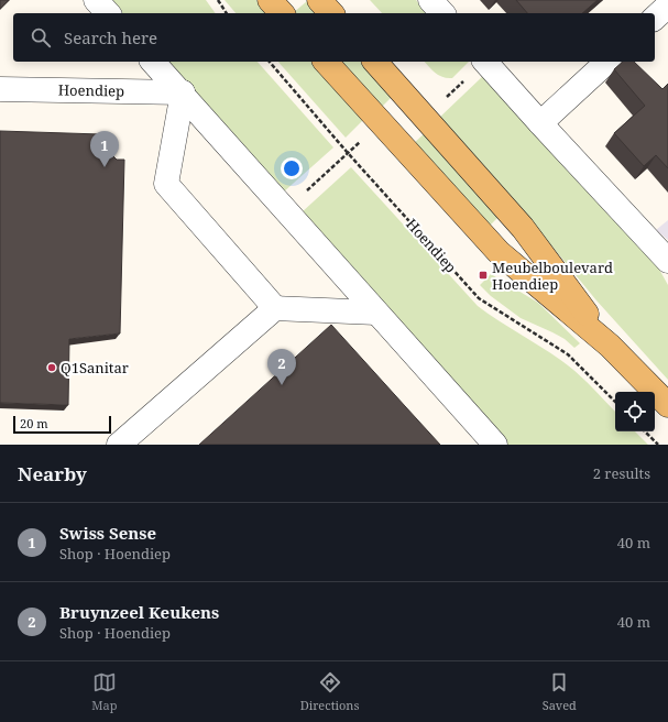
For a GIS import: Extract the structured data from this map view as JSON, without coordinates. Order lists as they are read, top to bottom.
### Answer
{
  "streets": {
    "street": ["Hoendiep"]
  },
  "places": {
    "transit": ["Meubelboulevard Hoendiep"],
    "other": ["Q1Sanitar"]
  },
  "scale_bar": "20 m",
  "page": {
    "search": "Search here",
    "pins": ["1", "2"],
    "scale": "20 m",
    "heading": ["Nearby", "2 results"],
    "list": [
      {
        "mark": "1",
        "name": "Swiss Sense",
        "note": "Shop · Hoendiep",
        "value": "40 m"
      },
      {
        "mark": "2",
        "name": "Bruynzeel Keukens",
        "note": "Shop · Hoendiep",
        "value": "40 m"
      }
    ],
    "nav": ["Map", "Directions", "Saved"]
  }
}
